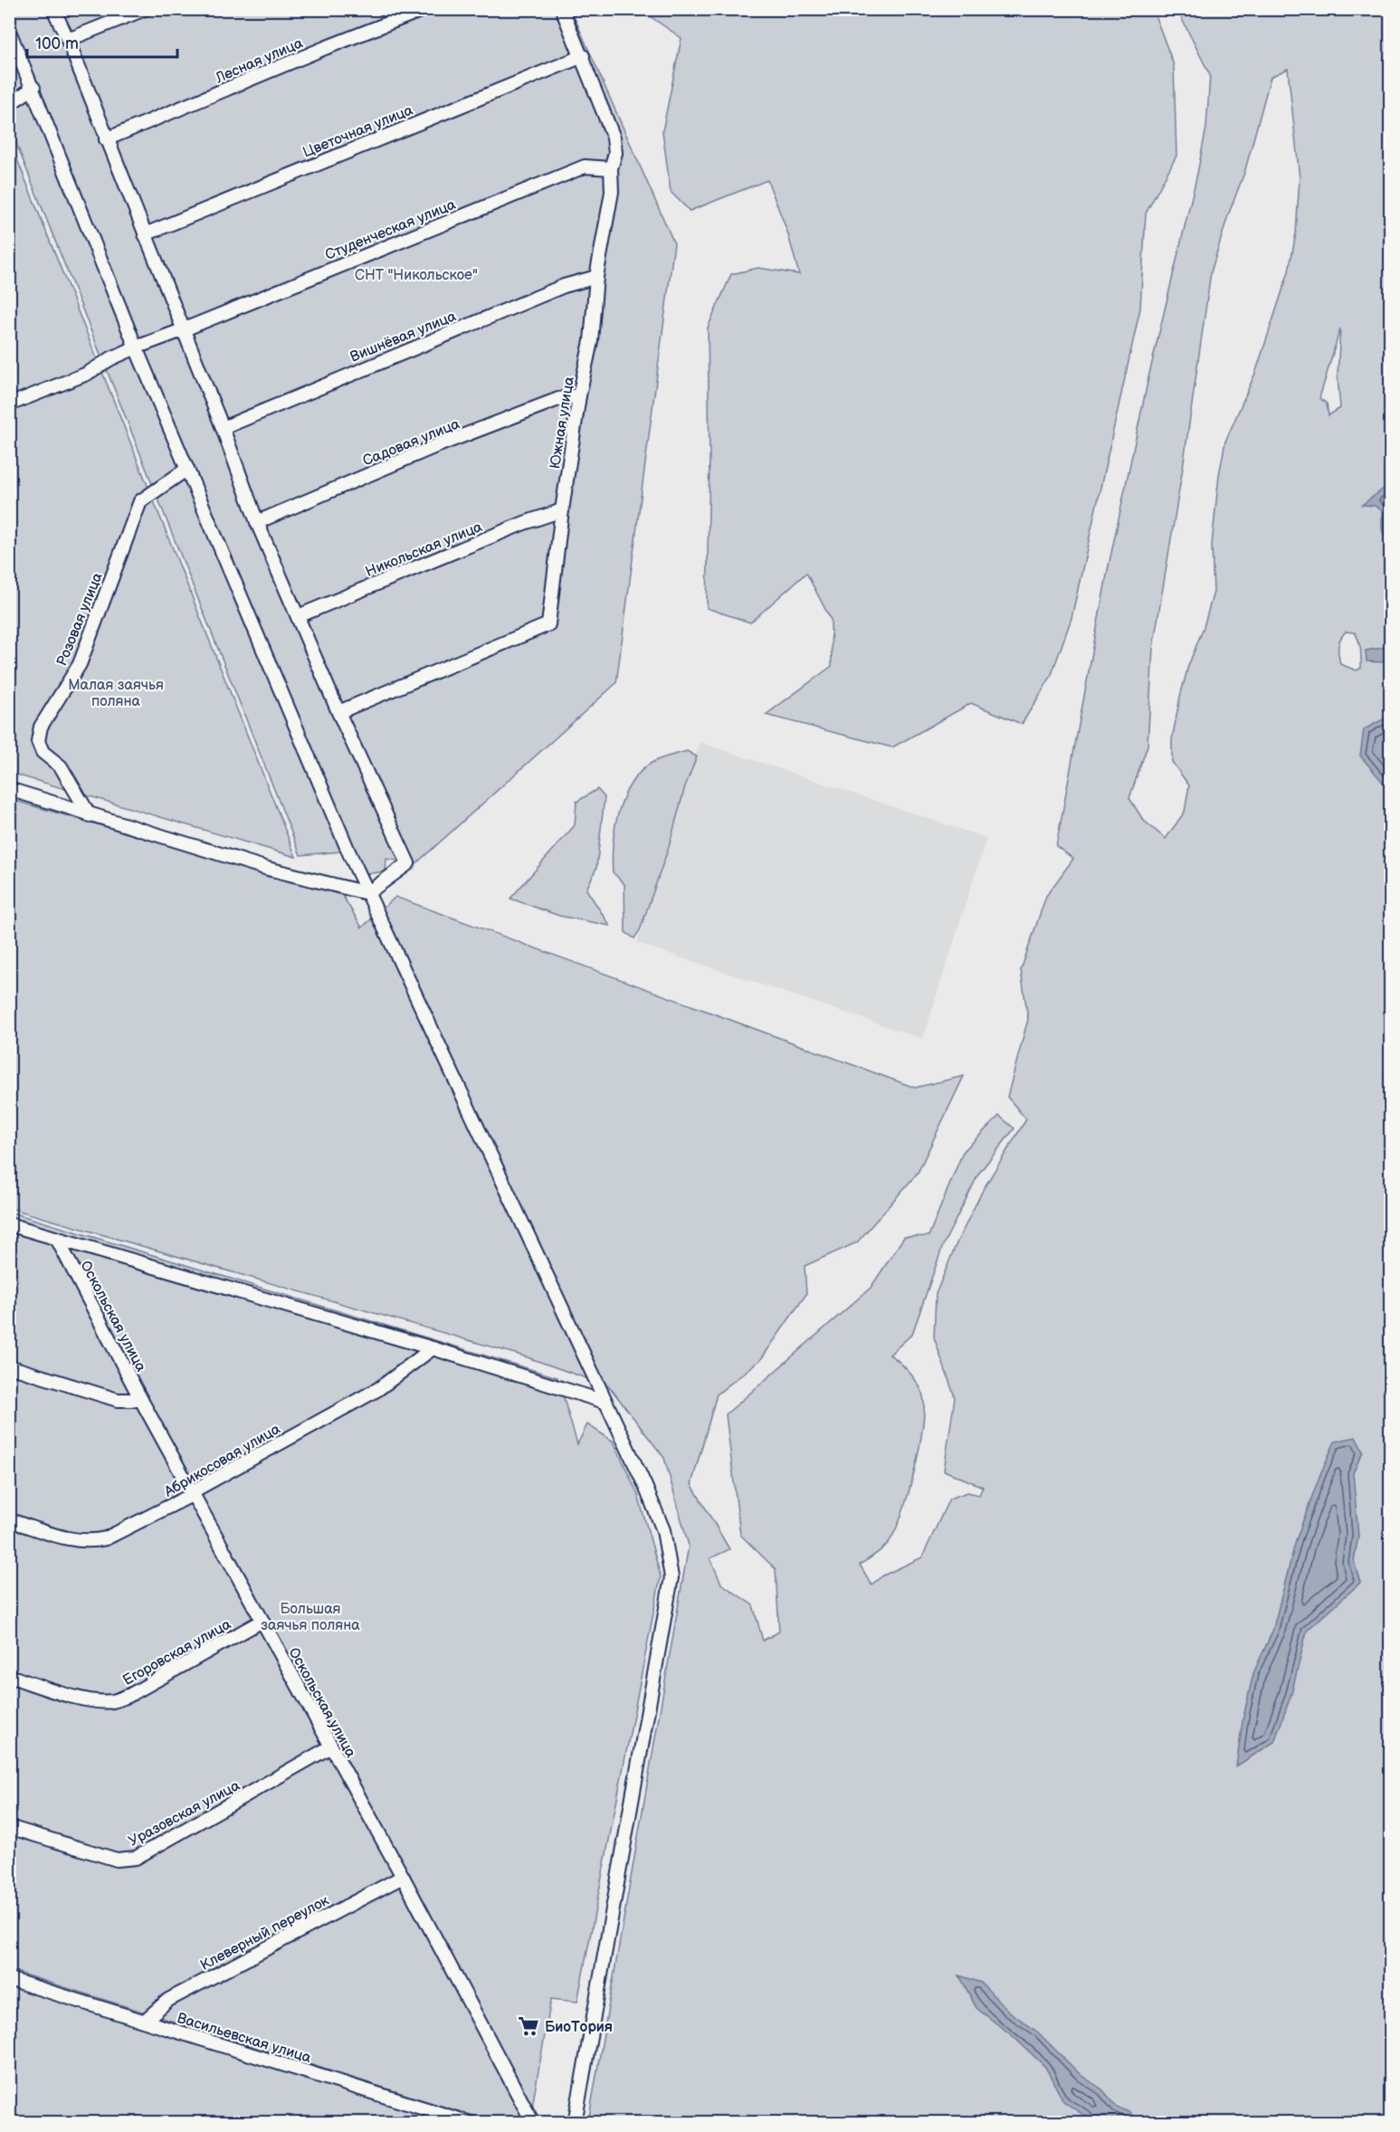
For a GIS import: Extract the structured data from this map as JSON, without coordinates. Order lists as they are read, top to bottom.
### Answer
{
  "streets": {
    "street": [
      "Лесная улица",
      "Цветочная улица",
      "Студенческая улица",
      "Вишнёвая улица",
      "Южная улица",
      "Садовая улица",
      "Никольская улица",
      "Розовая улица",
      "Оскольская улица",
      "Абрикосовая улица",
      "Егоровская улица",
      "Уразовская улица",
      "Клеверный переулок",
      "Васильевская улица"
    ]
  },
  "crossings": [
    ["Цветочная улица", "Южная улица"],
    ["Студенческая улица", "Южная улица"],
    ["Вишнёвая улица", "Южная улица"],
    ["Южная улица", "Садовая улица"],
    ["Южная улица", "Никольская улица"],
    ["Оскольская улица", "Абрикосовая улица"],
    ["Оскольская улица", "Егоровская улица"],
    ["Оскольская улица", "Уразовская улица"],
    ["Оскольская улица", "Клеверный переулок"],
    ["Клеверный переулок", "Васильевская улица"]
  ],
  "parks": ["СНТ \"Никольское\"", "Малая заячья поляна", "Большая заячья поляна"],
  "places": {
    "supermarket": ["БиоТория"]
  },
  "scale_bar": "100 m"
}
